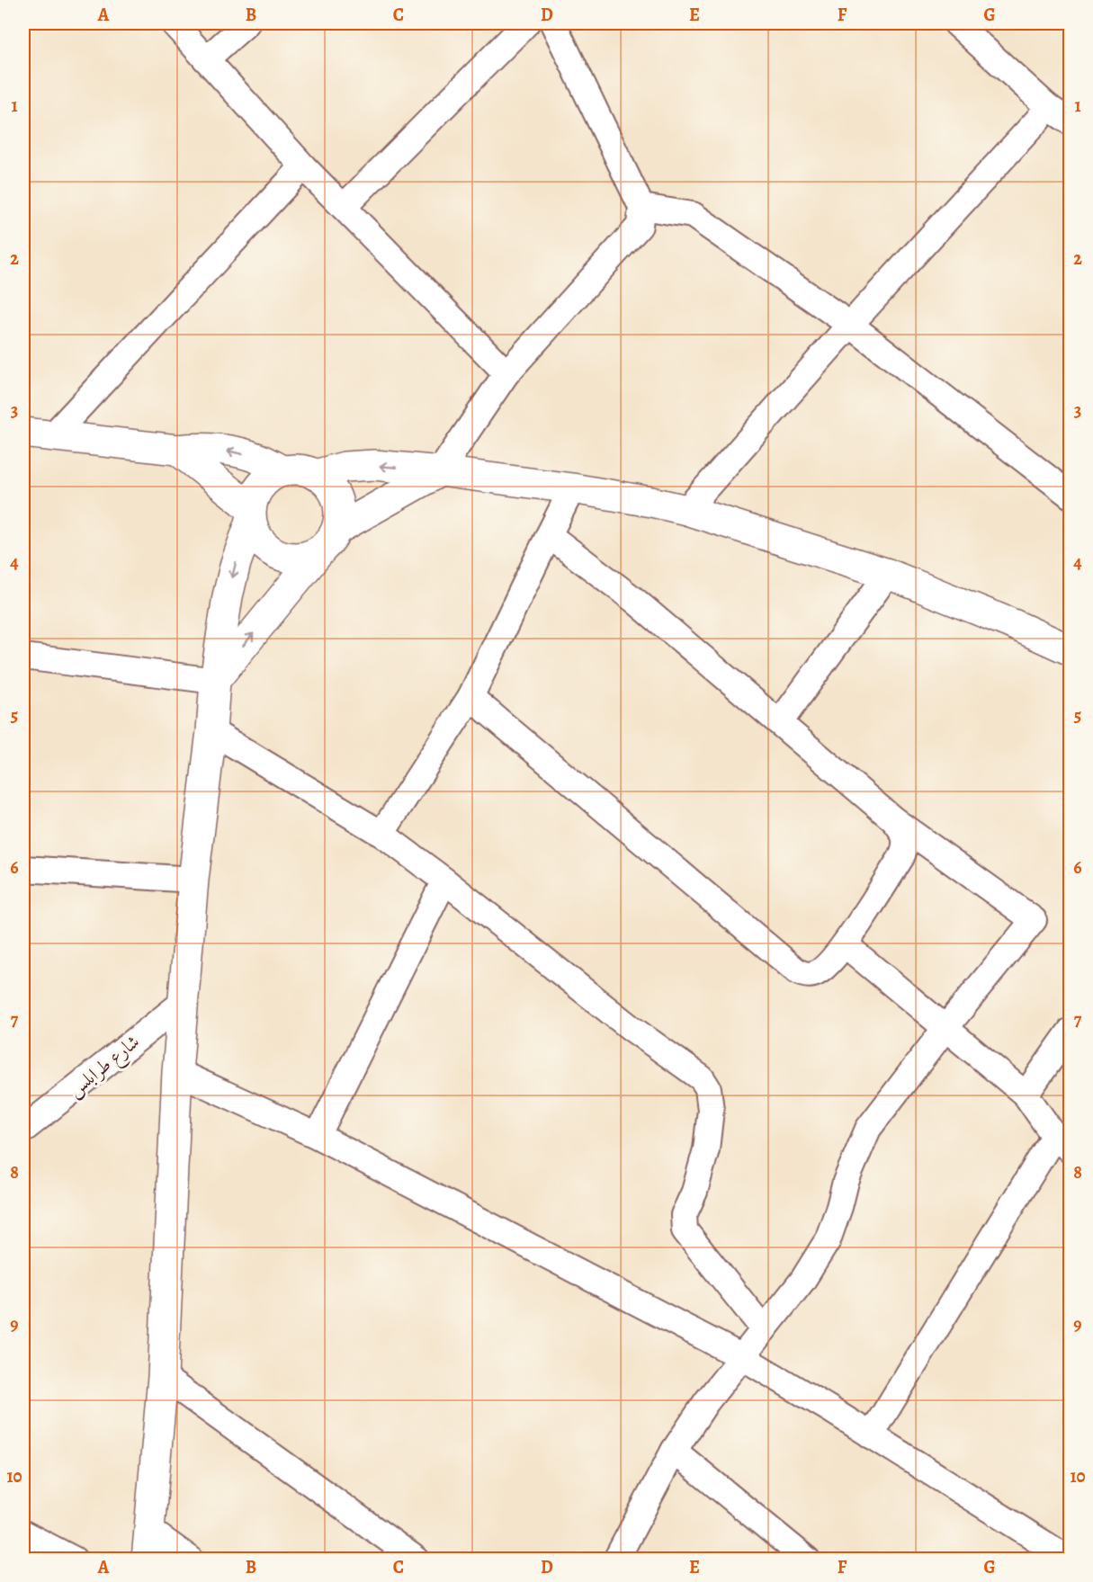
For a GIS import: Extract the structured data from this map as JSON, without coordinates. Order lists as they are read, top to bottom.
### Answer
{
  "streets": {
    "street": ["شارع طرابلس"]
  },
  "grid": {
    "columns": [
      "A",
      "B",
      "C",
      "D",
      "E",
      "F",
      "G"
    ],
    "rows": [
      "1",
      "2",
      "3",
      "4",
      "5",
      "6",
      "7",
      "8",
      "9",
      "10"
    ]
  }
}
